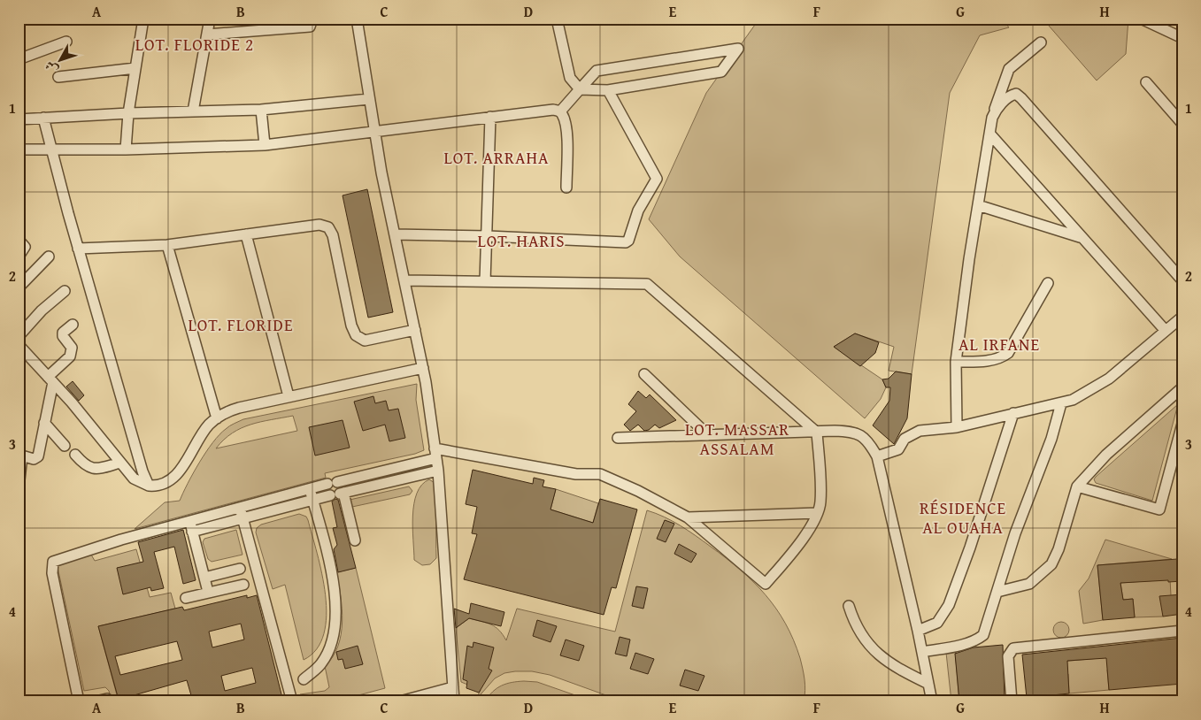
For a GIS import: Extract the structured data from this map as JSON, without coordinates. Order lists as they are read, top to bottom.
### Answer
{
  "districts": [
    "LOT. FLORIDE 2",
    "LOT. ARRAHA",
    "LOT. HARIS",
    "LOT. FLORIDE",
    "AL IRFANE",
    "LOT. MASSAR ASSALAM",
    "RÉSIDENCE AL OUAHA"
  ],
  "north": "bottom left",
  "grid": {
    "columns": [
      "A",
      "B",
      "C",
      "D",
      "E",
      "F",
      "G",
      "H"
    ],
    "rows": [
      "1",
      "2",
      "3",
      "4"
    ]
  }
}
